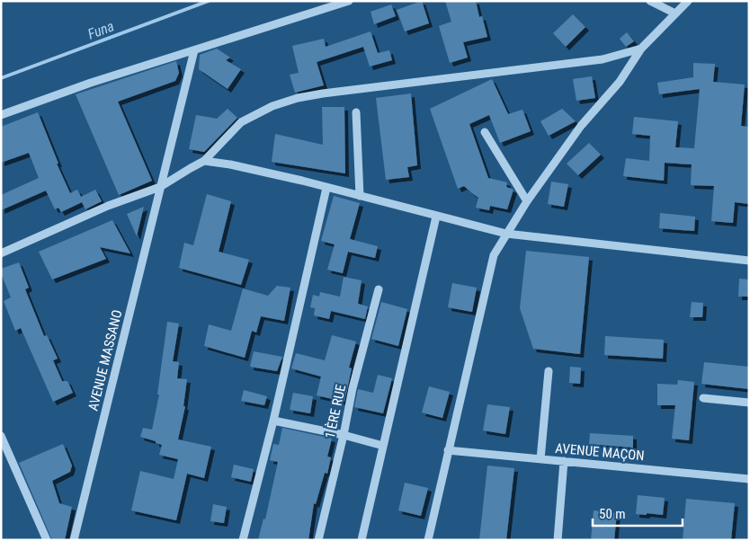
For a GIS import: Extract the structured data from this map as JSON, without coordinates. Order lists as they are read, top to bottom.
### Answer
{
  "streets": {
    "street": ["AVENUE MASSANO", "1 ÈRE RUE", "AVENUE MAÇON"]
  },
  "water": ["Funa"],
  "scale_bar": "50 m"
}
